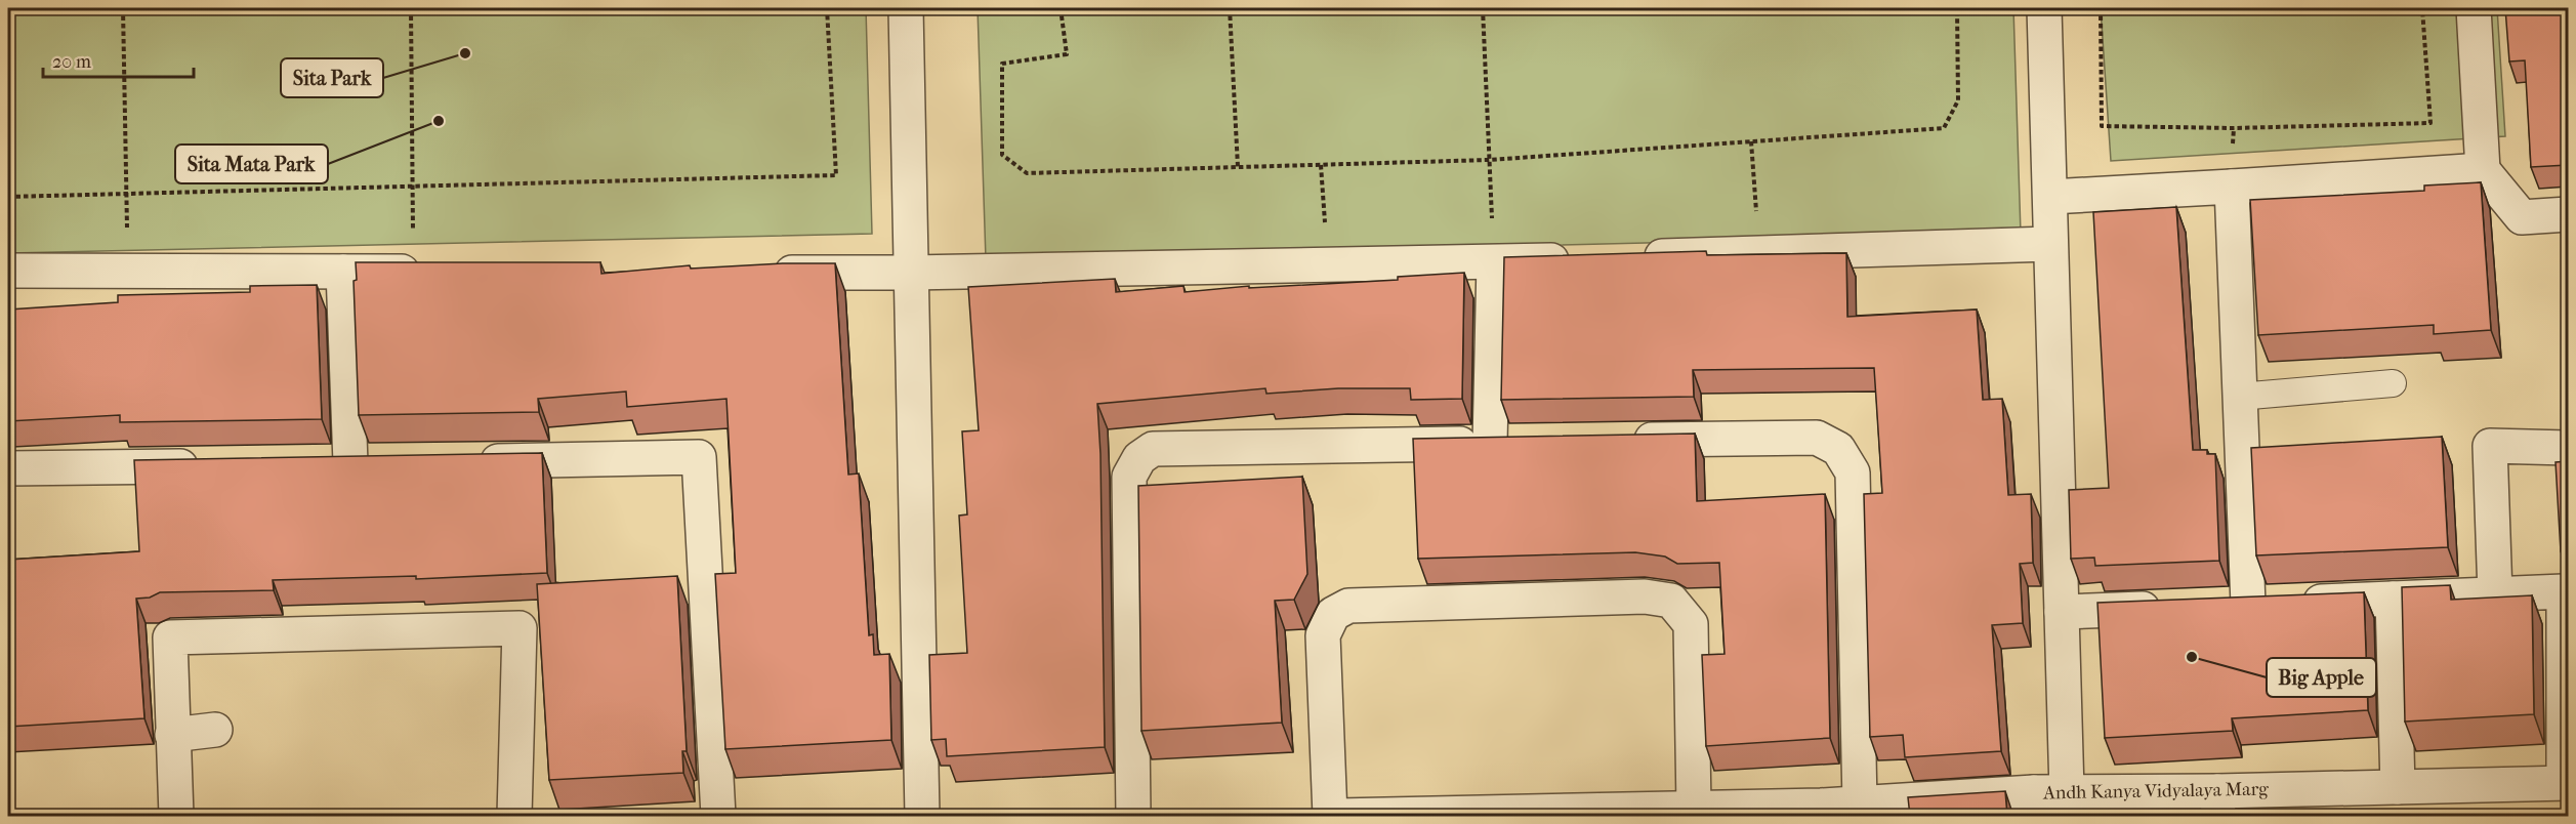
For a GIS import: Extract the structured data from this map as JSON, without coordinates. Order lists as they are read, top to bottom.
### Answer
{
  "streets": {
    "street": ["Andh Kanya Vidyalaya Marg"]
  },
  "places": ["Sita Park", "Sita Mata Park", "Big Apple"],
  "scale_bar": "20 m"
}
